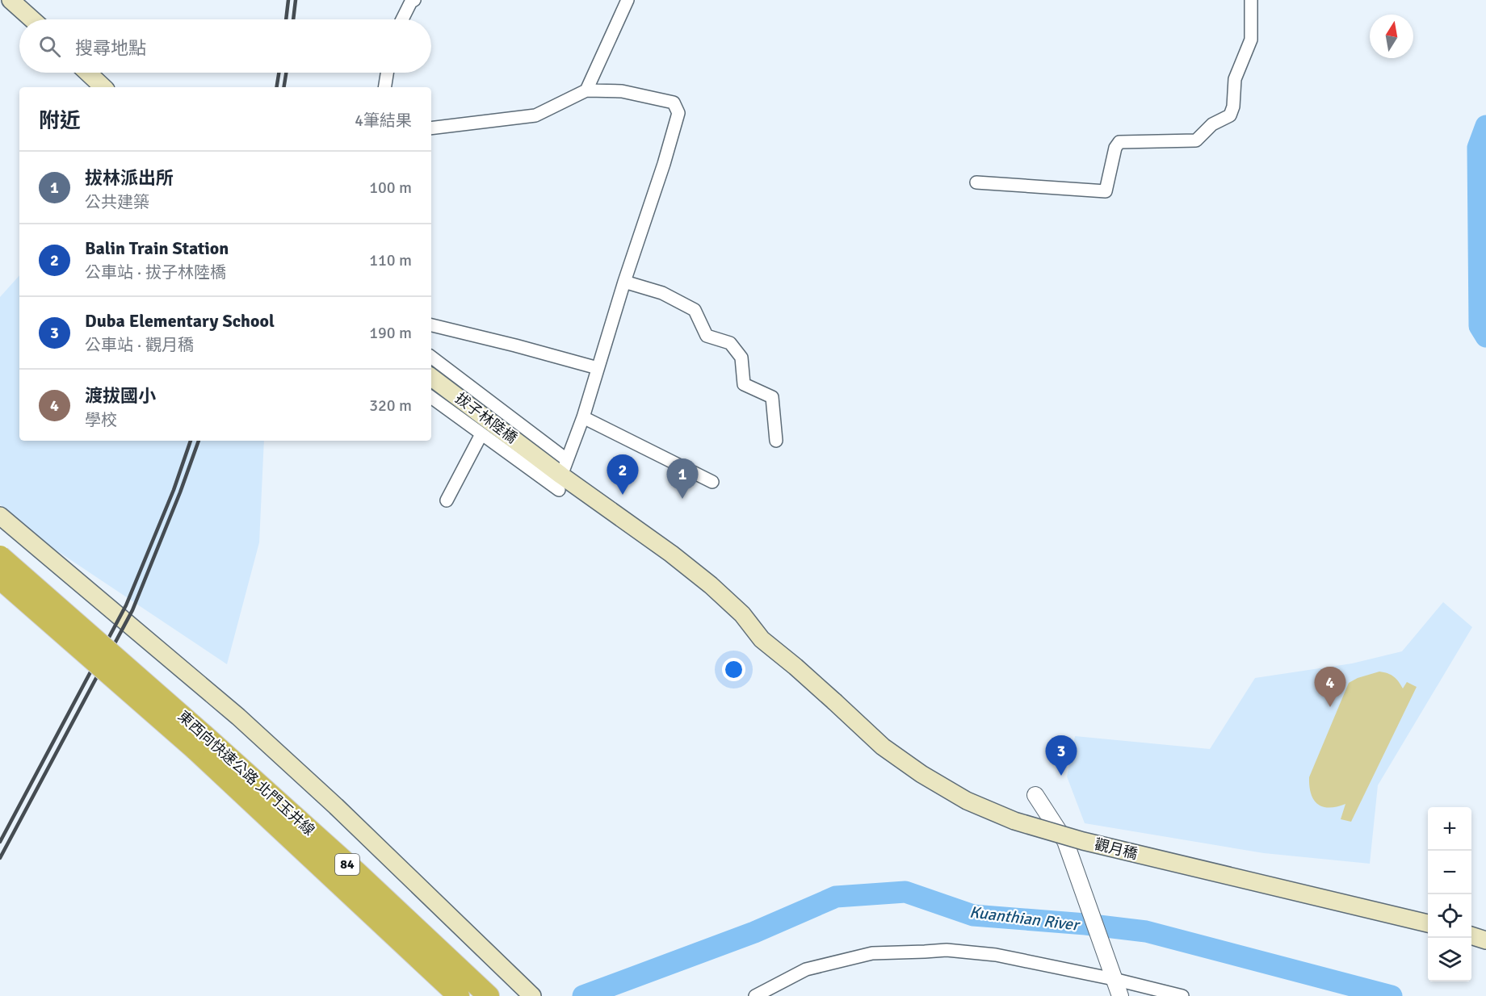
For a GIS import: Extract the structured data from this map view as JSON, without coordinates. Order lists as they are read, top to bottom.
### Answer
{
  "streets": {
    "highway": ["東西向快速公路 北門玉井線", "84"],
    "main road": ["拔子林陸橋", "觀月穚"]
  },
  "crossings": [
    ["拔子林陸橋", "觀月穚"]
  ],
  "water": ["Kuanthian River"],
  "north": "top",
  "page": {
    "search": "搜尋地點",
    "heading": ["附近", "4筆結果"],
    "list": [
      {
        "mark": "1",
        "name": "拔林派出所",
        "note": "公共建築",
        "value": "100 m"
      },
      {
        "mark": "2",
        "name": "Balin Train Station",
        "note": "公車站 · 拔子林陸橋",
        "value": "110 m"
      },
      {
        "mark": "3",
        "name": "Duba Elementary School",
        "note": "公車站 · 觀月穚",
        "value": "190 m"
      },
      {
        "mark": "4",
        "name": "渡拔國小",
        "note": "學校",
        "value": "320 m"
      }
    ],
    "pins": [
      "2",
      "1",
      "4",
      "3"
    ],
    "map_buttons": ["+", "−"]
  }
}
